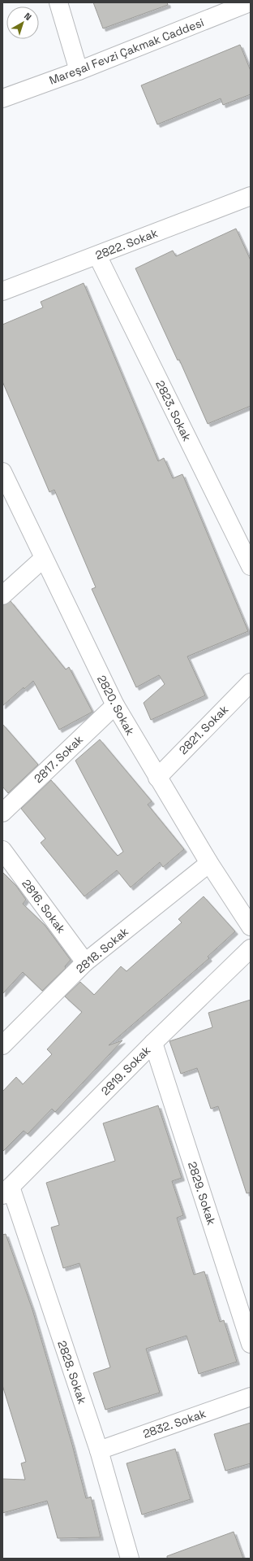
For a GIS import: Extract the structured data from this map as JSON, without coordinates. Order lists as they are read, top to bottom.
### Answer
{
  "streets": {
    "street": [
      "Mareşal Fevzi Çakmak Caddesi",
      "2822. Sokak",
      "2823. Sokak",
      "2820. Sokak",
      "2821. Sokak",
      "2817. Sokak",
      "2816. Sokak",
      "2818. Sokak",
      "2819. Sokak",
      "2829. Sokak",
      "2828. Sokak",
      "2832. Sokak"
    ]
  },
  "crossings": [
    ["2822. Sokak", "2823. Sokak"],
    ["2820. Sokak", "2821. Sokak"],
    ["2820. Sokak", "2817. Sokak"],
    ["2820. Sokak", "2818. Sokak"],
    ["2816. Sokak", "2818. Sokak"],
    ["2819. Sokak", "2829. Sokak"],
    ["2819. Sokak", "2828. Sokak"],
    ["2828. Sokak", "2832. Sokak"]
  ],
  "north": "top right"
}
